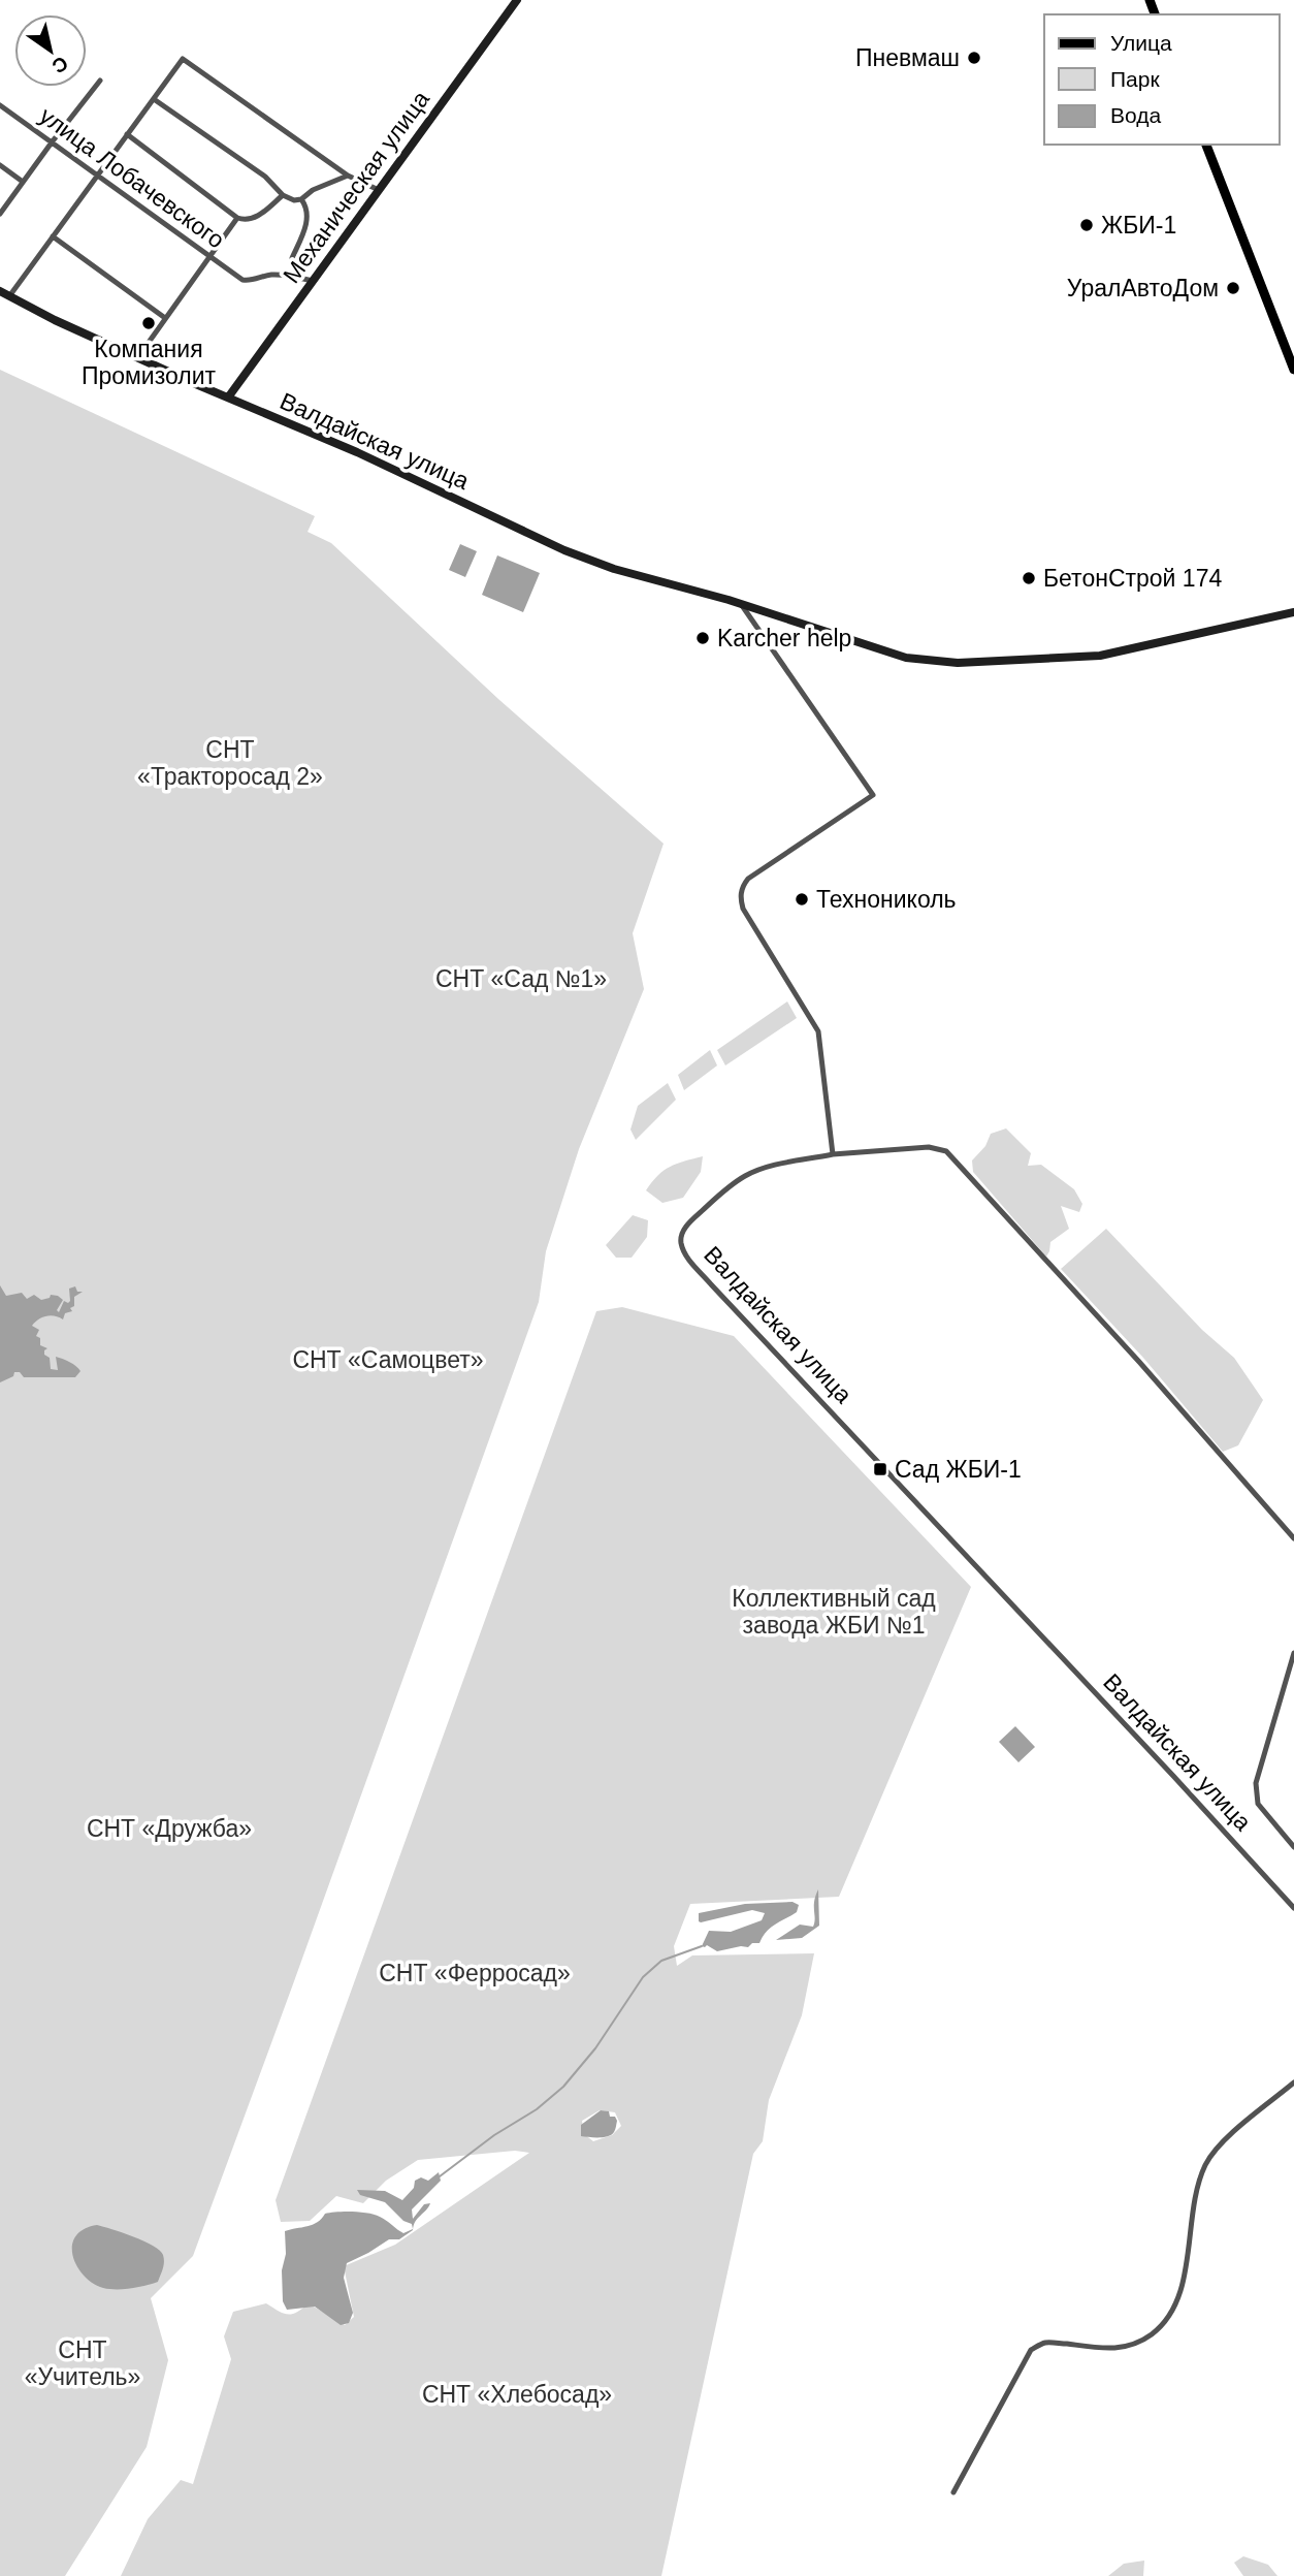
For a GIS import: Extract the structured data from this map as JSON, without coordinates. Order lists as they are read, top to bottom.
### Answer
{
  "streets": {
    "street": ["улица Лобачевского", "Механическая улица", "Валдайская улица"]
  },
  "crossings": [
    ["Механическая улица", "Валдайская улица"]
  ],
  "parks": [
    "СНТ «Тракторосад 2»",
    "СНТ «Сад №1»",
    "СНТ «Самоцвет»",
    "Коллективный сад завода ЖБИ №1",
    "СНТ «Дружба»",
    "СНТ «Ферросад»",
    "СНТ «Учитель»",
    "СНТ «Хлебосад»"
  ],
  "places": {
    "other": [
      "Пневмаш",
      "ЖБИ-1",
      "УралАвтоДом",
      "Компания Промизолит",
      "БетонСтрой 174",
      "Karcher help",
      "Технониколь"
    ],
    "transit": ["Сад ЖБИ-1"]
  },
  "legend": ["Улица", "Парк", "Вода"],
  "north": "bottom right"
}
